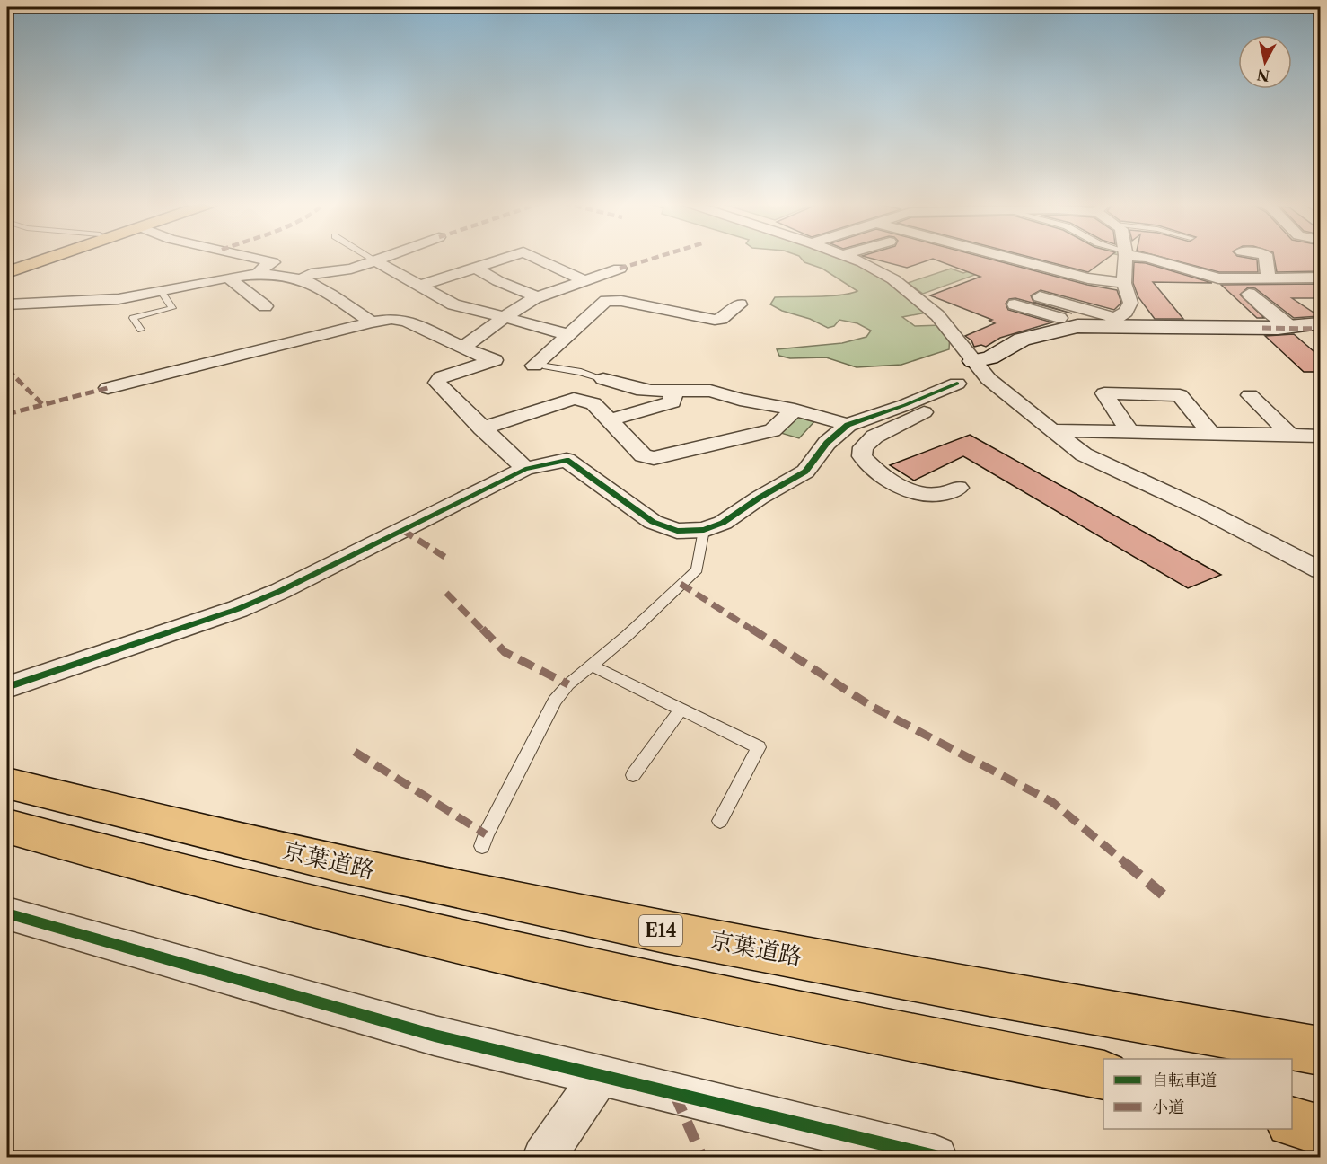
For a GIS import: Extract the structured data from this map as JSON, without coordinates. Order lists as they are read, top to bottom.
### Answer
{
  "streets": {
    "main road": ["京葉道路", "E14"]
  },
  "legend": ["自転車道", "小道"],
  "north": "bottom"
}
